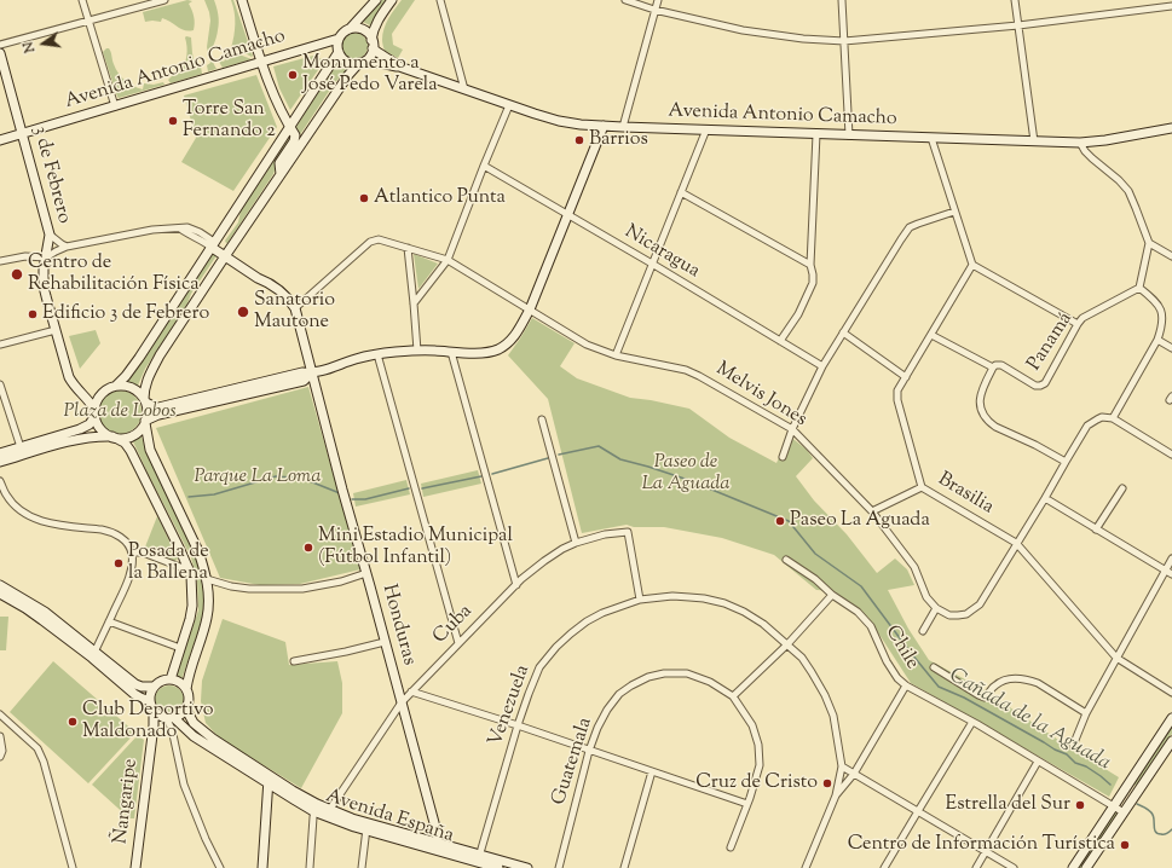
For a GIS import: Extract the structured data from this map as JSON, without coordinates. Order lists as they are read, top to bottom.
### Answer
{
  "streets": {
    "street": [
      "Avenida Antonio Camacho",
      "3 de Febrero",
      "Nicaragua",
      "Panamá",
      "Melvis Jones",
      "Brasilia",
      "Honduras",
      "Cuba",
      "Chile",
      "Venezuela",
      "Guatemala",
      "Ñangaripe",
      "Avenida España"
    ]
  },
  "crossings": [
    ["Avenida Antonio Camacho", "3 de Febrero"],
    ["Panamá", "Brasilia"],
    ["Melvis Jones", "Honduras"],
    ["Honduras", "Cuba"],
    ["Honduras", "Avenida España"],
    ["Cuba", "Venezuela"],
    ["Cuba", "Avenida España"],
    ["Venezuela", "Avenida España"],
    ["Ñangaripe", "Avenida España"]
  ],
  "water": ["Cañada de la Aguada"],
  "parks": ["Plaza de Lobos", "Paseo de La Aguada", "Parque La Loma"],
  "places": [
    "Monumento a José Pedo Varela",
    "Torre San Fernando 2",
    "Barrios",
    "Atlantico Punta",
    "Centro de Rehabilitación Física",
    "Sanatorio Mautone",
    "Edificio 3 de Febrero",
    "Paseo La Aguada",
    "Mini Estadio Municipal (Fútbol Infantil)",
    "Posada de la Ballena",
    "Club Deportivo Maldonado",
    "Cruz de Cristo",
    "Estrella del Sur",
    "Centro de Información Turística"
  ],
  "north": "left"
}
